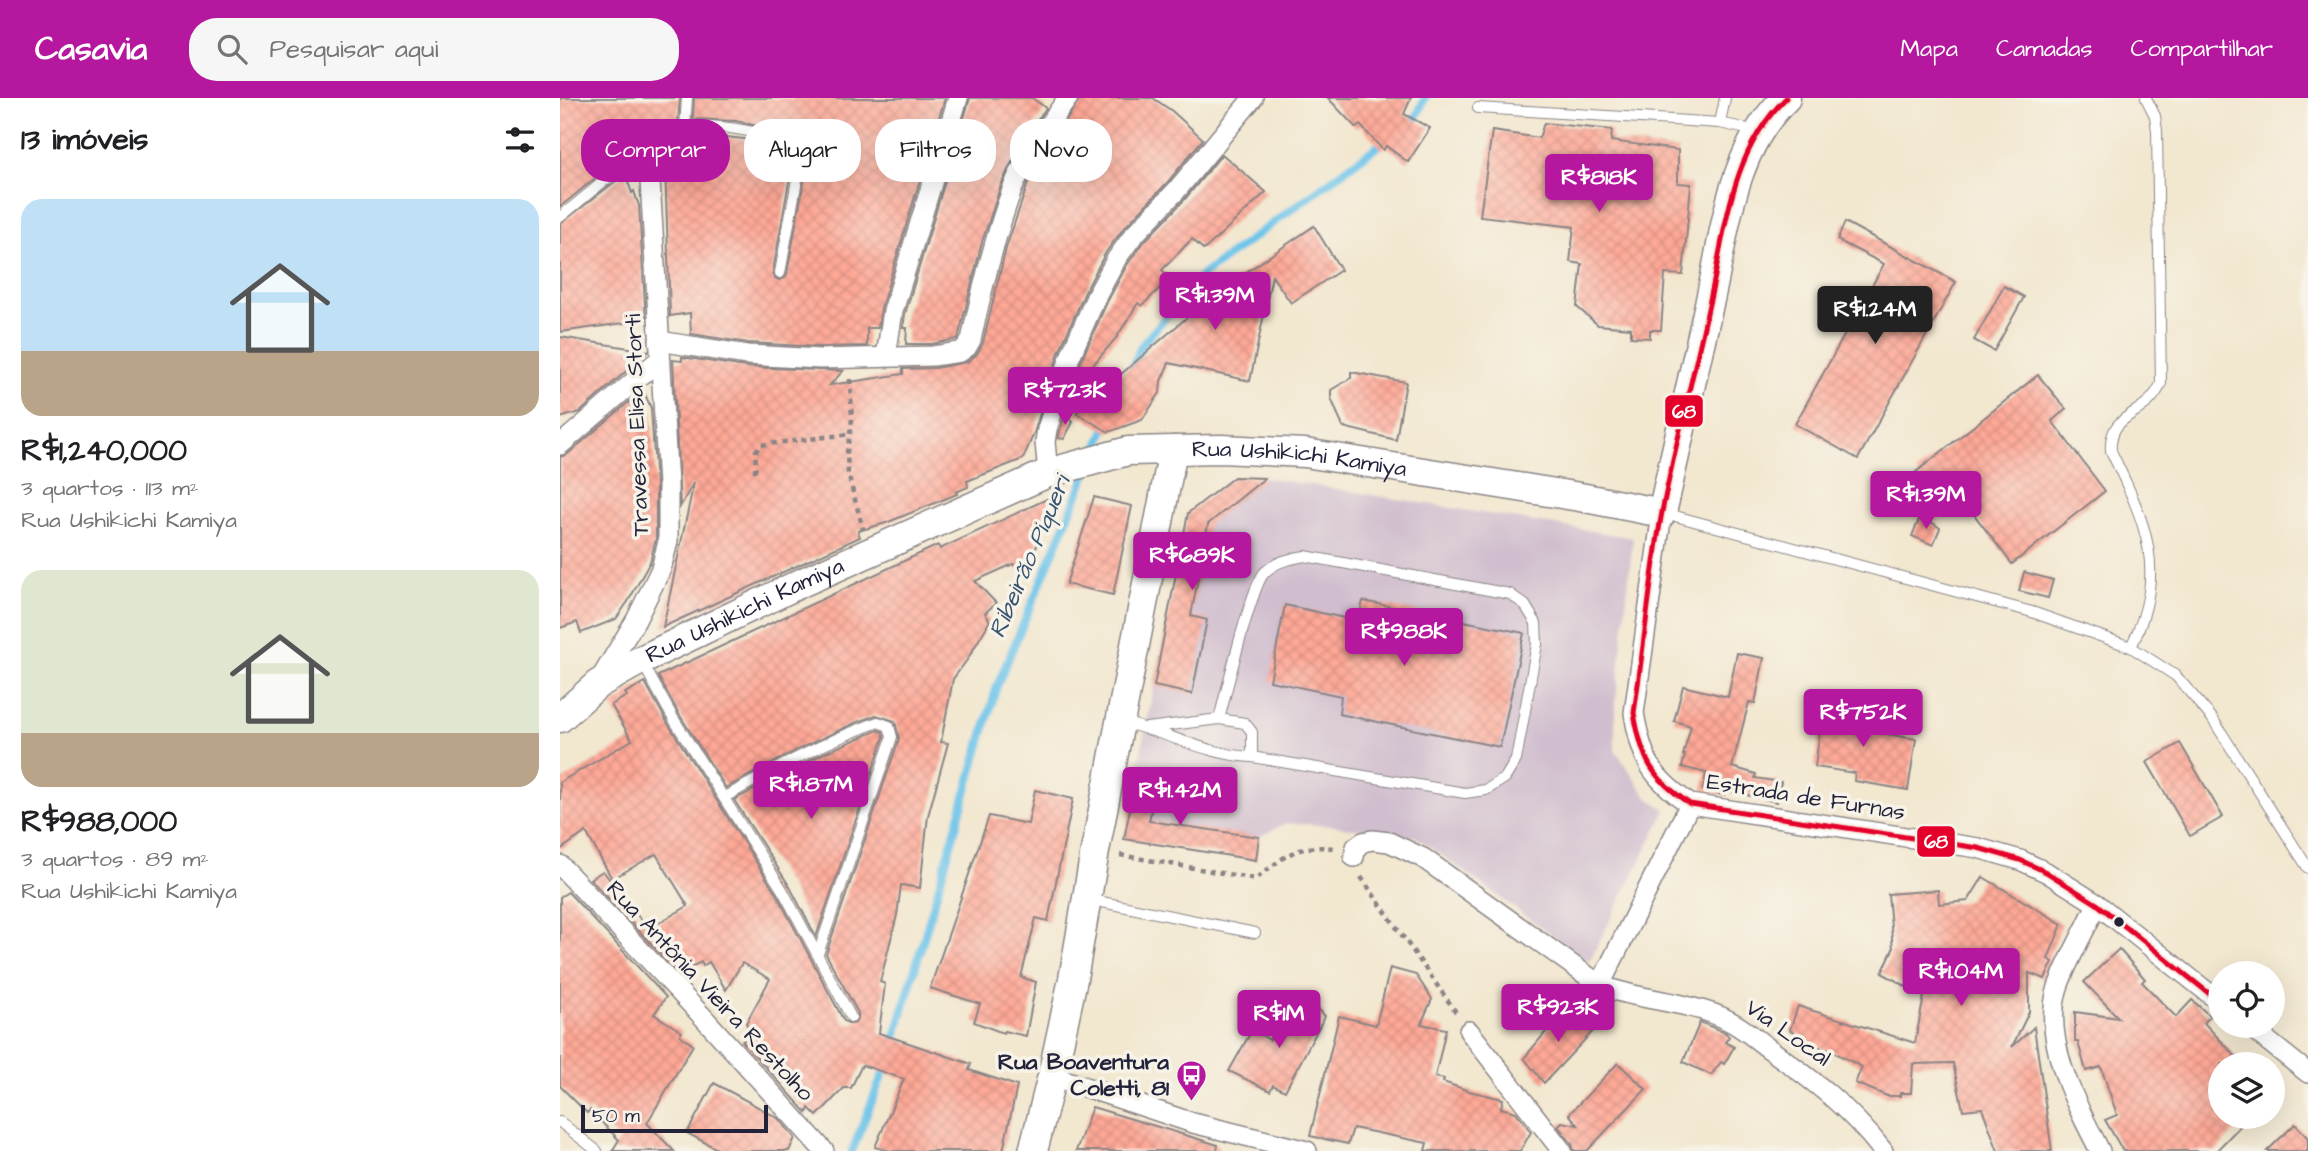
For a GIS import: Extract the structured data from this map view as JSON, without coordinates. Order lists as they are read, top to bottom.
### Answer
{
  "streets": {
    "main road": ["Rua Ushikichi Kamiya"],
    "street": [
      "Travessa Elisa Storti",
      "Estrada de Furnas",
      "Rua Antônia Vieira Restolho",
      "Via Local"
    ]
  },
  "crossings": [
    ["Travessa Elisa Storti", "Rua Ushikichi Kamiya"],
    ["Rua Ushikichi Kamiya", "Estrada de Furnas"]
  ],
  "water": ["Ribeirão Piqueri"],
  "places": {
    "bus stop": ["Rua Boaventura Coletti, 81"]
  },
  "lines": ["transit line 68"],
  "scale_bar": "50 m",
  "page": {
    "header": "Casavia",
    "search": "Pesquisar aqui",
    "nav": ["Mapa", "Camadas", "Compartilhar"],
    "heading": "13 imóveis",
    "chip": [
      "Comprar",
      "Alugar",
      "Filtros",
      "Novo"
    ],
    "price": [
      "R$818K",
      "R$1.39M",
      "R$1.24M",
      "R$723K",
      "R$1.39M",
      "R$689K",
      "R$988K",
      "R$752K",
      "R$1.87M",
      "R$1.42M",
      "R$1.04M",
      "R$923K",
      "R$1M"
    ],
    "list": [
      {
        "name": "R$1,240,000",
        "note": "3 quartos · 113 m² · Rua Ushikichi Kamiya"
      },
      {
        "name": "R$988,000",
        "note": "3 quartos · 89 m² · Rua Ushikichi Kamiya"
      }
    ],
    "scale": "50 m"
  }
}
